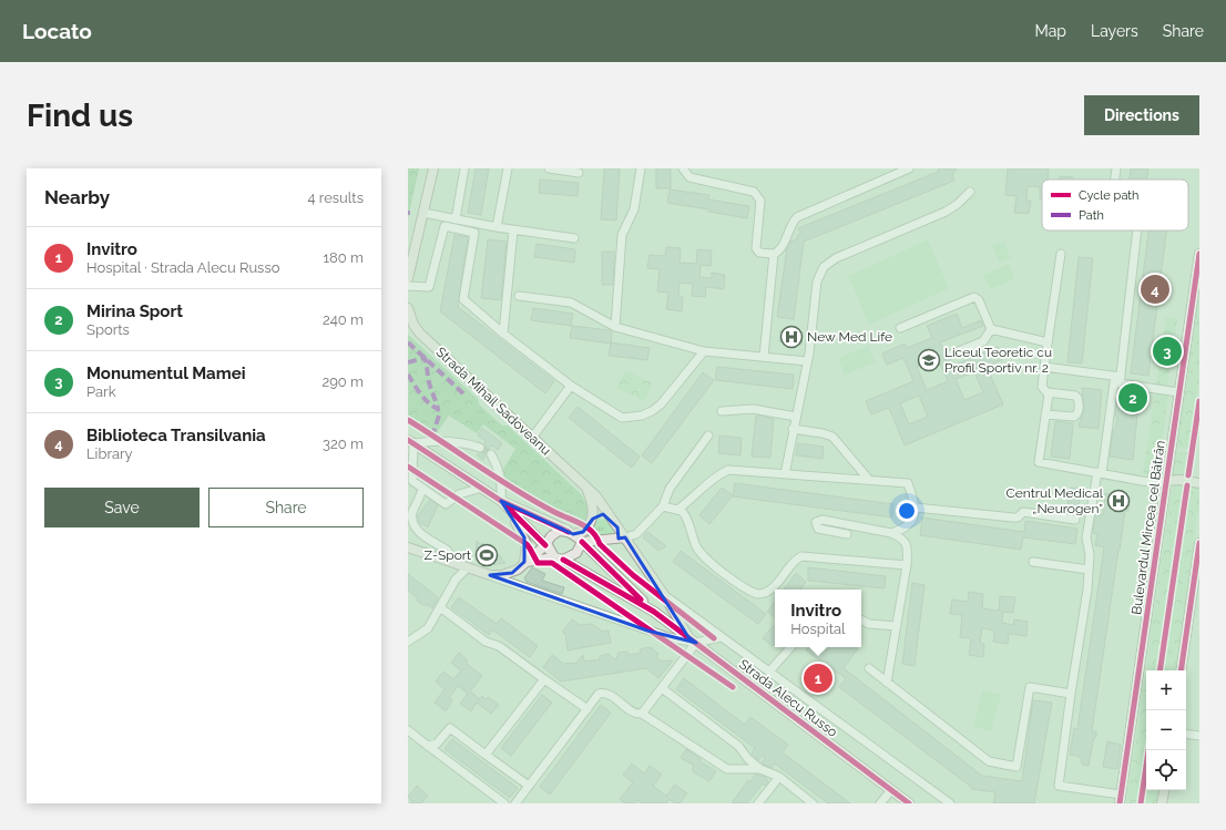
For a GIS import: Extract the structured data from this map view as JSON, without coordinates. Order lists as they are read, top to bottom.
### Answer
{
  "streets": {
    "main road": ["Strada Mihail Sadoveanu", "Bulevardul Mircea cel Bătrân", "Strada Alecu Russo"]
  },
  "crossings": [
    ["Strada Mihail Sadoveanu", "Strada Alecu Russo"]
  ],
  "places": {
    "hospital": ["New Med Life", "Centrul Medical „Neurogen”"],
    "school or university": ["Liceul Teoretic cu Profil Sportiv nr. 2"],
    "sports": ["Z-Sport"]
  },
  "legend": ["Cycle path", "Path"],
  "page": {
    "header": "Locato",
    "nav": ["Map", "Layers", "Share"],
    "buttons": [
      "Directions",
      ["Save", "Share"]
    ],
    "title": "Find us",
    "heading": ["Nearby", "4 results"],
    "list": [
      {
        "mark": "1",
        "name": "Invitro",
        "note": "Hospital · Strada Alecu Russo",
        "value": "180 m"
      },
      {
        "mark": "2",
        "name": "Mirina Sport",
        "note": "Sports",
        "value": "240 m"
      },
      {
        "mark": "3",
        "name": "Monumentul Mamei",
        "note": "Park",
        "value": "290 m"
      },
      {
        "mark": "4",
        "name": "Biblioteca Transilvania",
        "note": "Library",
        "value": "320 m"
      }
    ],
    "pins": [
      "4",
      "3",
      "2",
      "1"
    ],
    "popup": ["Invitro", "Hospital"],
    "map_buttons": ["+", "−"]
  }
}
